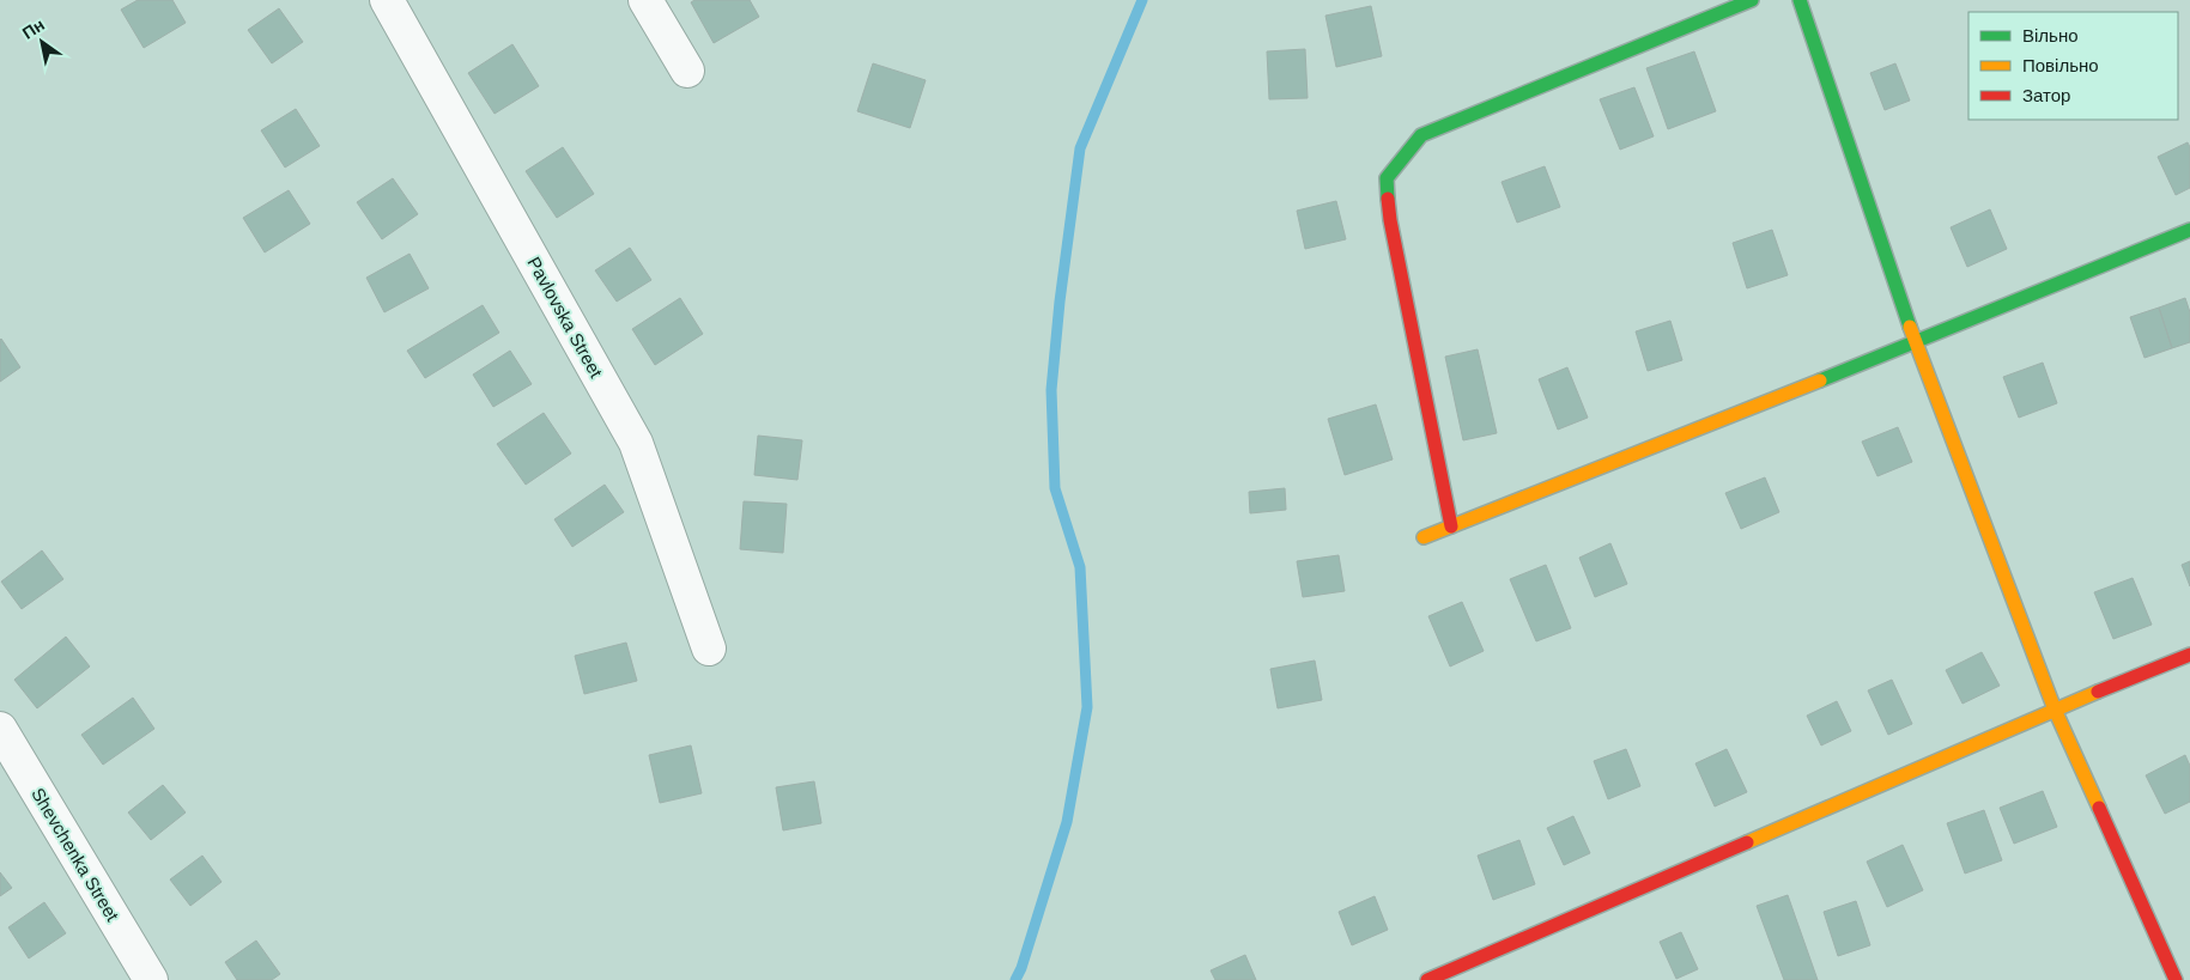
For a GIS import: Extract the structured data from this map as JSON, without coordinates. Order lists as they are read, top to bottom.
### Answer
{
  "streets": {
    "street": ["Pavlovska Street", "Shevchenka Street"]
  },
  "legend": ["Вільно", "Повільно", "Затор"],
  "north": "top left"
}
